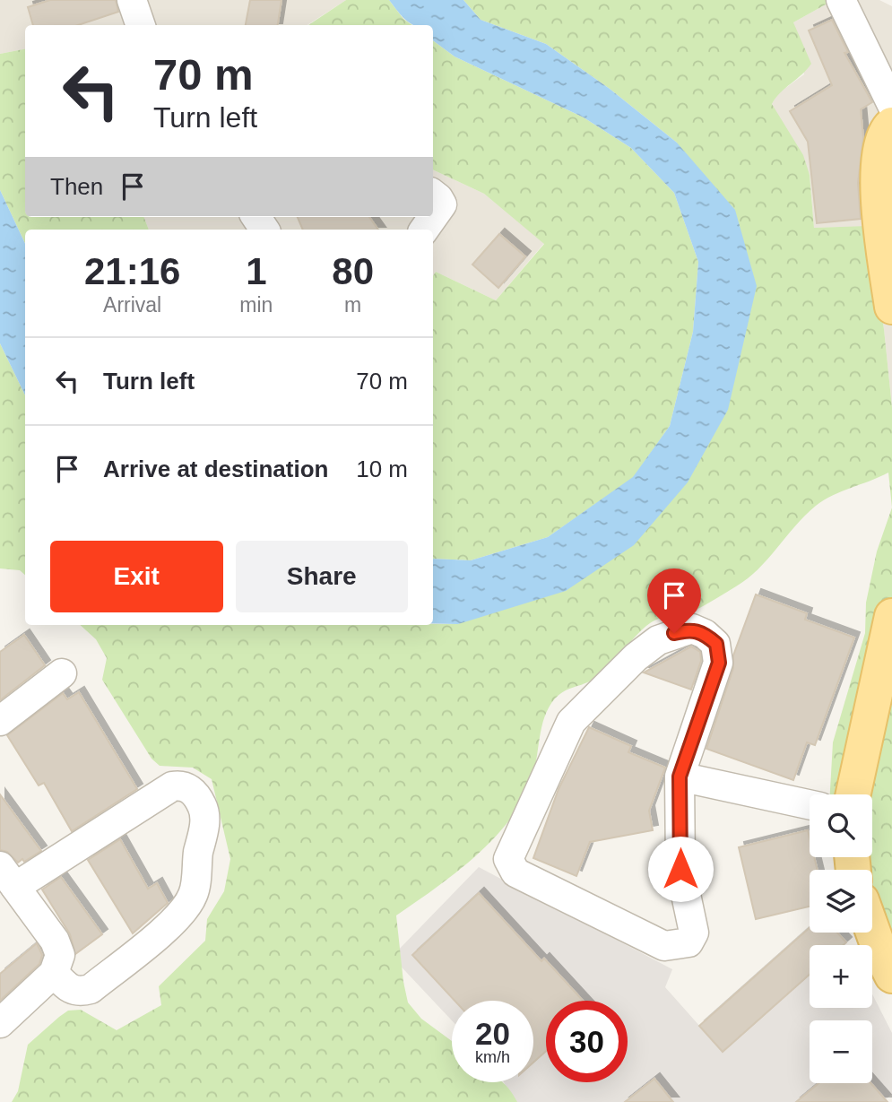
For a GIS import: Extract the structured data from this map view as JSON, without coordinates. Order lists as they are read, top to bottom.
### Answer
{
  "page": {
    "turn": ["70 m", "Turn left"],
    "then": "Then",
    "eta": [
      "21:16",
      "Arrival",
      "1",
      "min",
      "80",
      "m"
    ],
    "list": [
      {
        "name": "Turn left",
        "value": "70 m"
      },
      {
        "name": "Arrive at destination",
        "value": "10 m"
      }
    ],
    "buttons": ["Exit", "Share"],
    "map_buttons": ["+", "−"],
    "speed": "20 km/h",
    "limit": "30"
  }
}
